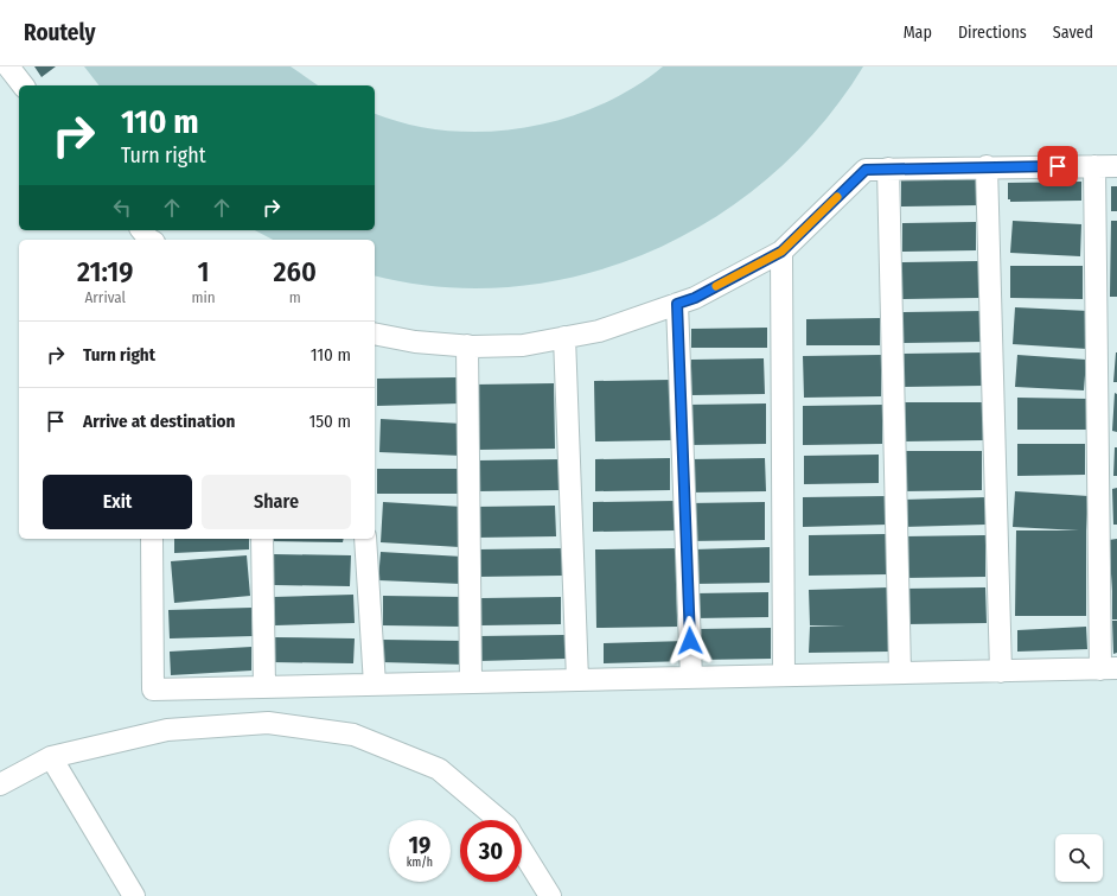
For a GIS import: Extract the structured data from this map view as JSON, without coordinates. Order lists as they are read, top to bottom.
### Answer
{
  "page": {
    "header": "Routely",
    "nav": ["Map", "Directions", "Saved"],
    "turn": ["110 m", "Turn right"],
    "eta": [
      "21:19",
      "Arrival",
      "1",
      "min",
      "260",
      "m"
    ],
    "list": [
      {
        "name": "Turn right",
        "value": "110 m"
      },
      {
        "name": "Arrive at destination",
        "value": "150 m"
      }
    ],
    "buttons": ["Exit", "Share"],
    "speed": "19 km/h",
    "limit": "30"
  }
}
